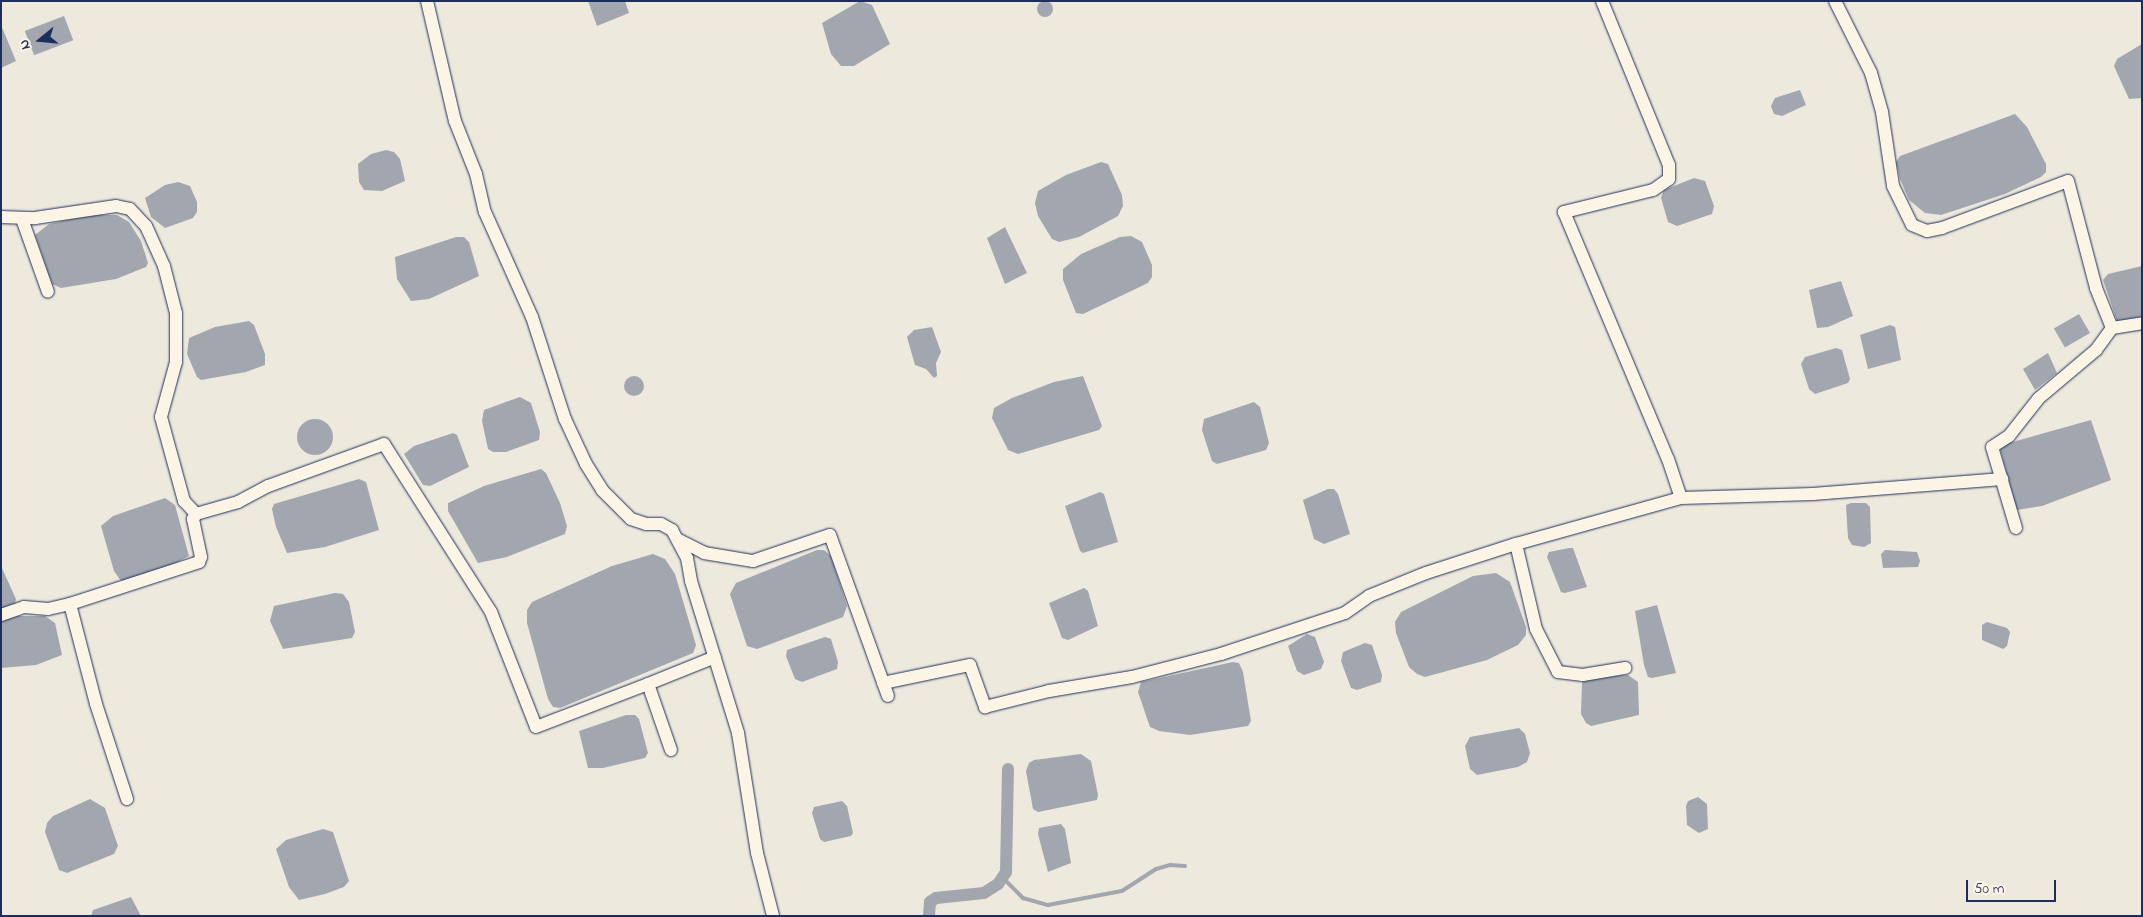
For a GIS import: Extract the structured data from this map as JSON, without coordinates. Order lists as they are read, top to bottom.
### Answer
{
  "scale_bar": "50 m",
  "north": "left"
}
